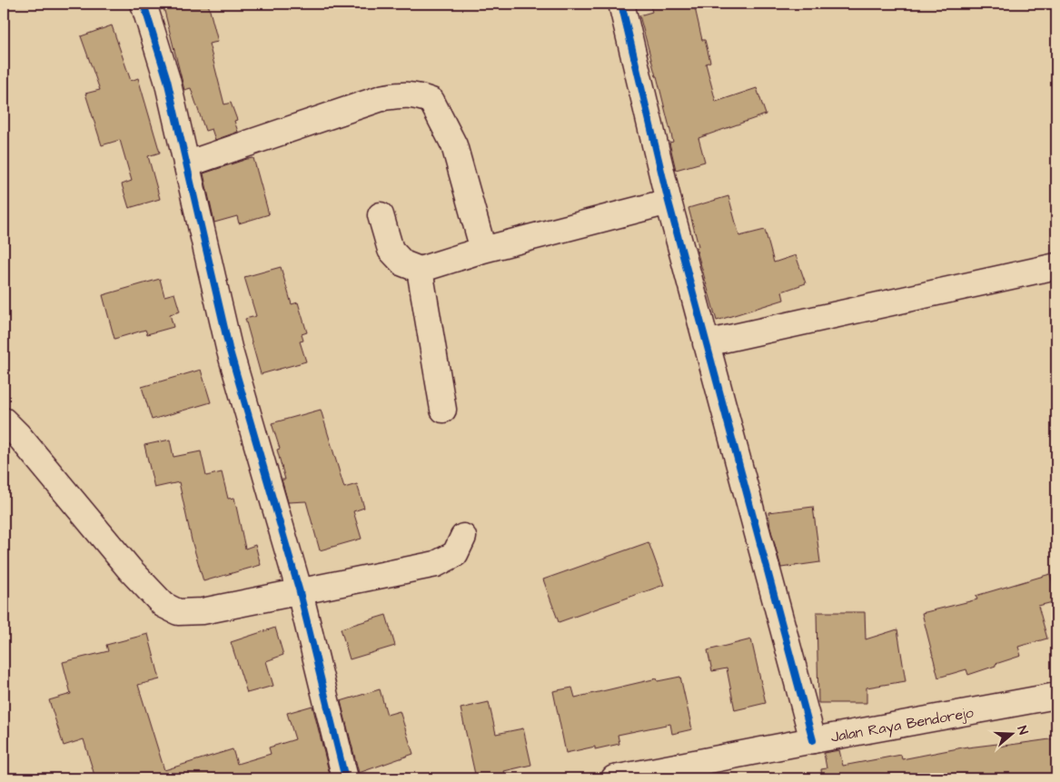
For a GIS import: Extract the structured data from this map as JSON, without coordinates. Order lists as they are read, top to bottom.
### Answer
{
  "streets": {
    "street": ["Jalan Raya Bendorejo"]
  },
  "north": "right"
}
